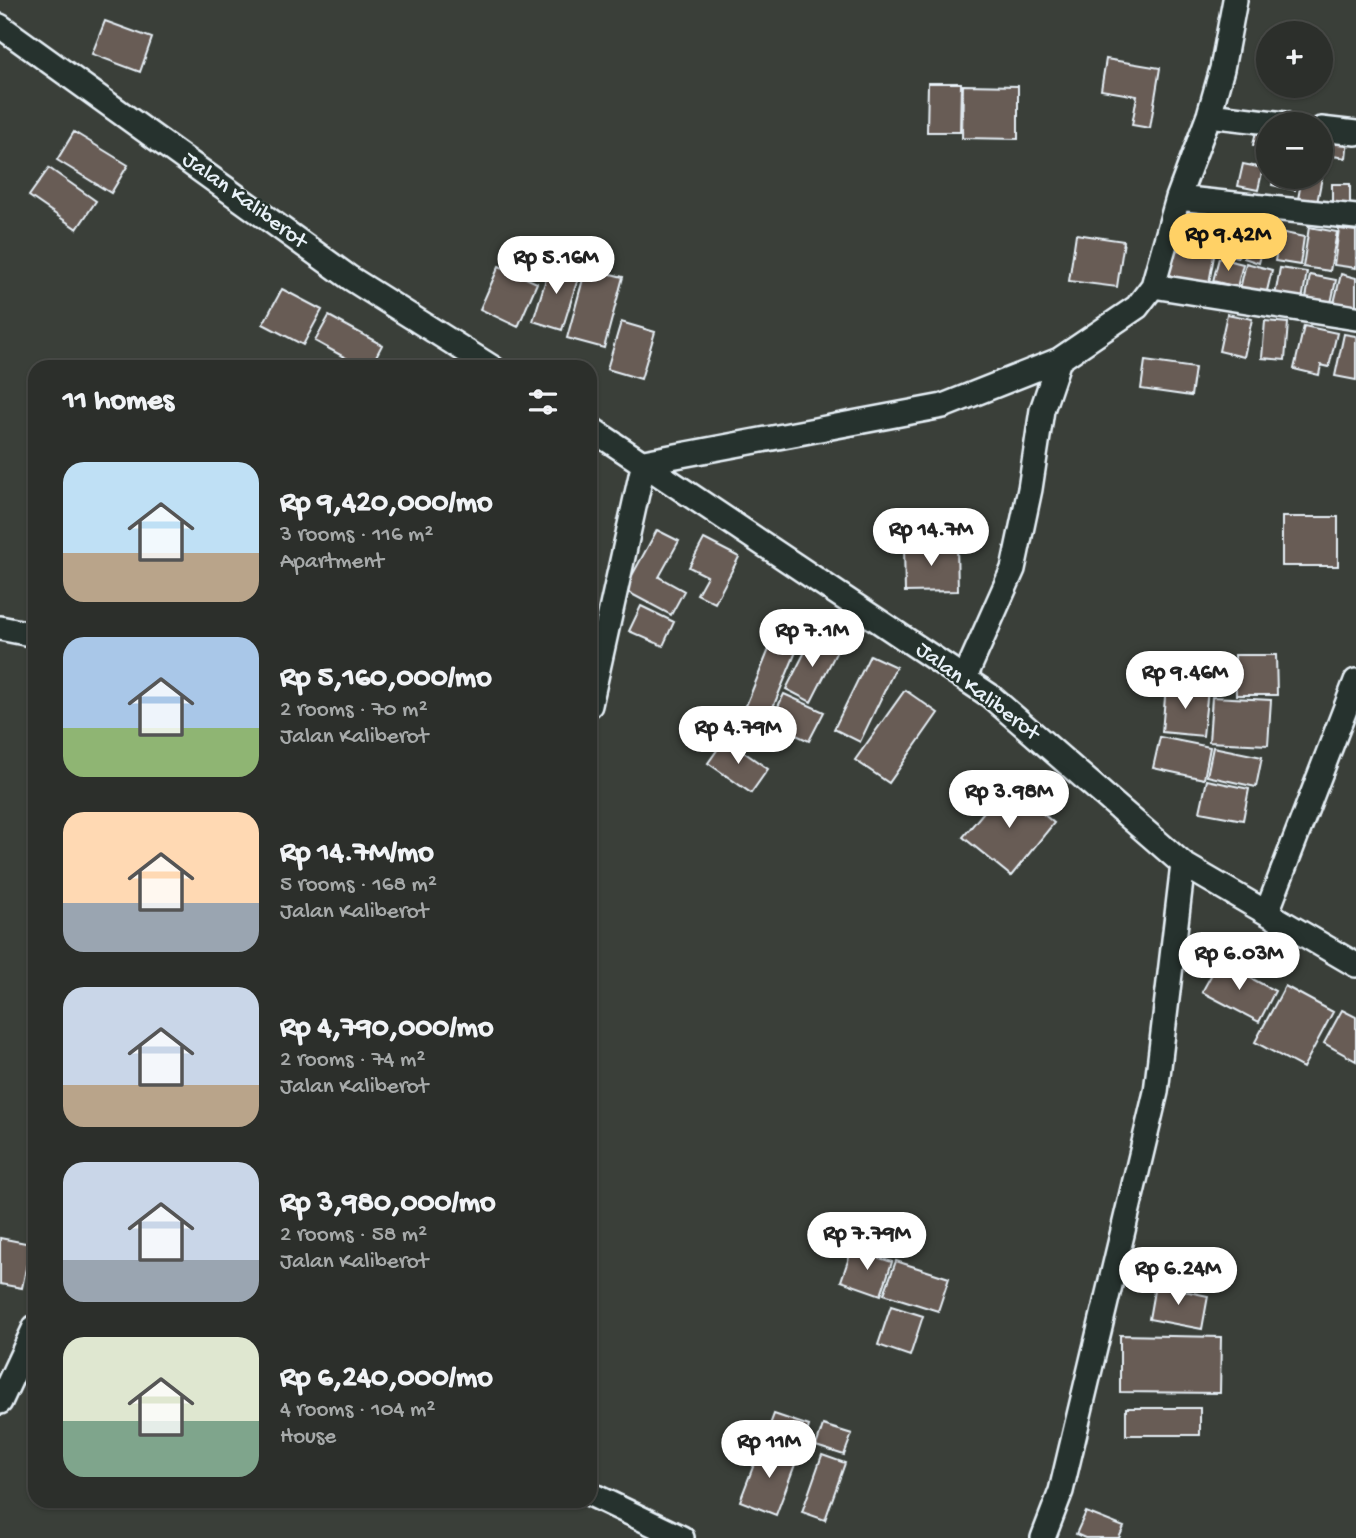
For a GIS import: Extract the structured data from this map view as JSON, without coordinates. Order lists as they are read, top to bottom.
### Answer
{
  "streets": {
    "street": ["Jalan Kaliberot"]
  },
  "page": {
    "map_buttons": ["+", "−"],
    "price": [
      "Rp 9.42M",
      "Rp 5.16M",
      "Rp 14.7M",
      "Rp 7.1M",
      "Rp 9.46M",
      "Rp 4.79M",
      "Rp 3.98M",
      "Rp 6.03M",
      "Rp 7.79M",
      "Rp 6.24M",
      "Rp 11M"
    ],
    "heading": "11 homes",
    "list": [
      {
        "name": "Rp 9,420,000/mo",
        "note": "3 rooms · 116 m² · Apartment"
      },
      {
        "name": "Rp 5,160,000/mo",
        "note": "2 rooms · 70 m² · Jalan Kaliberot"
      },
      {
        "name": "Rp 14.7M/mo",
        "note": "5 rooms · 168 m² · Jalan Kaliberot"
      },
      {
        "name": "Rp 4,790,000/mo",
        "note": "2 rooms · 74 m² · Jalan Kaliberot"
      },
      {
        "name": "Rp 3,980,000/mo",
        "note": "2 rooms · 58 m² · Jalan Kaliberot"
      },
      {
        "name": "Rp 6,240,000/mo",
        "note": "4 rooms · 104 m² · House"
      }
    ]
  }
}
